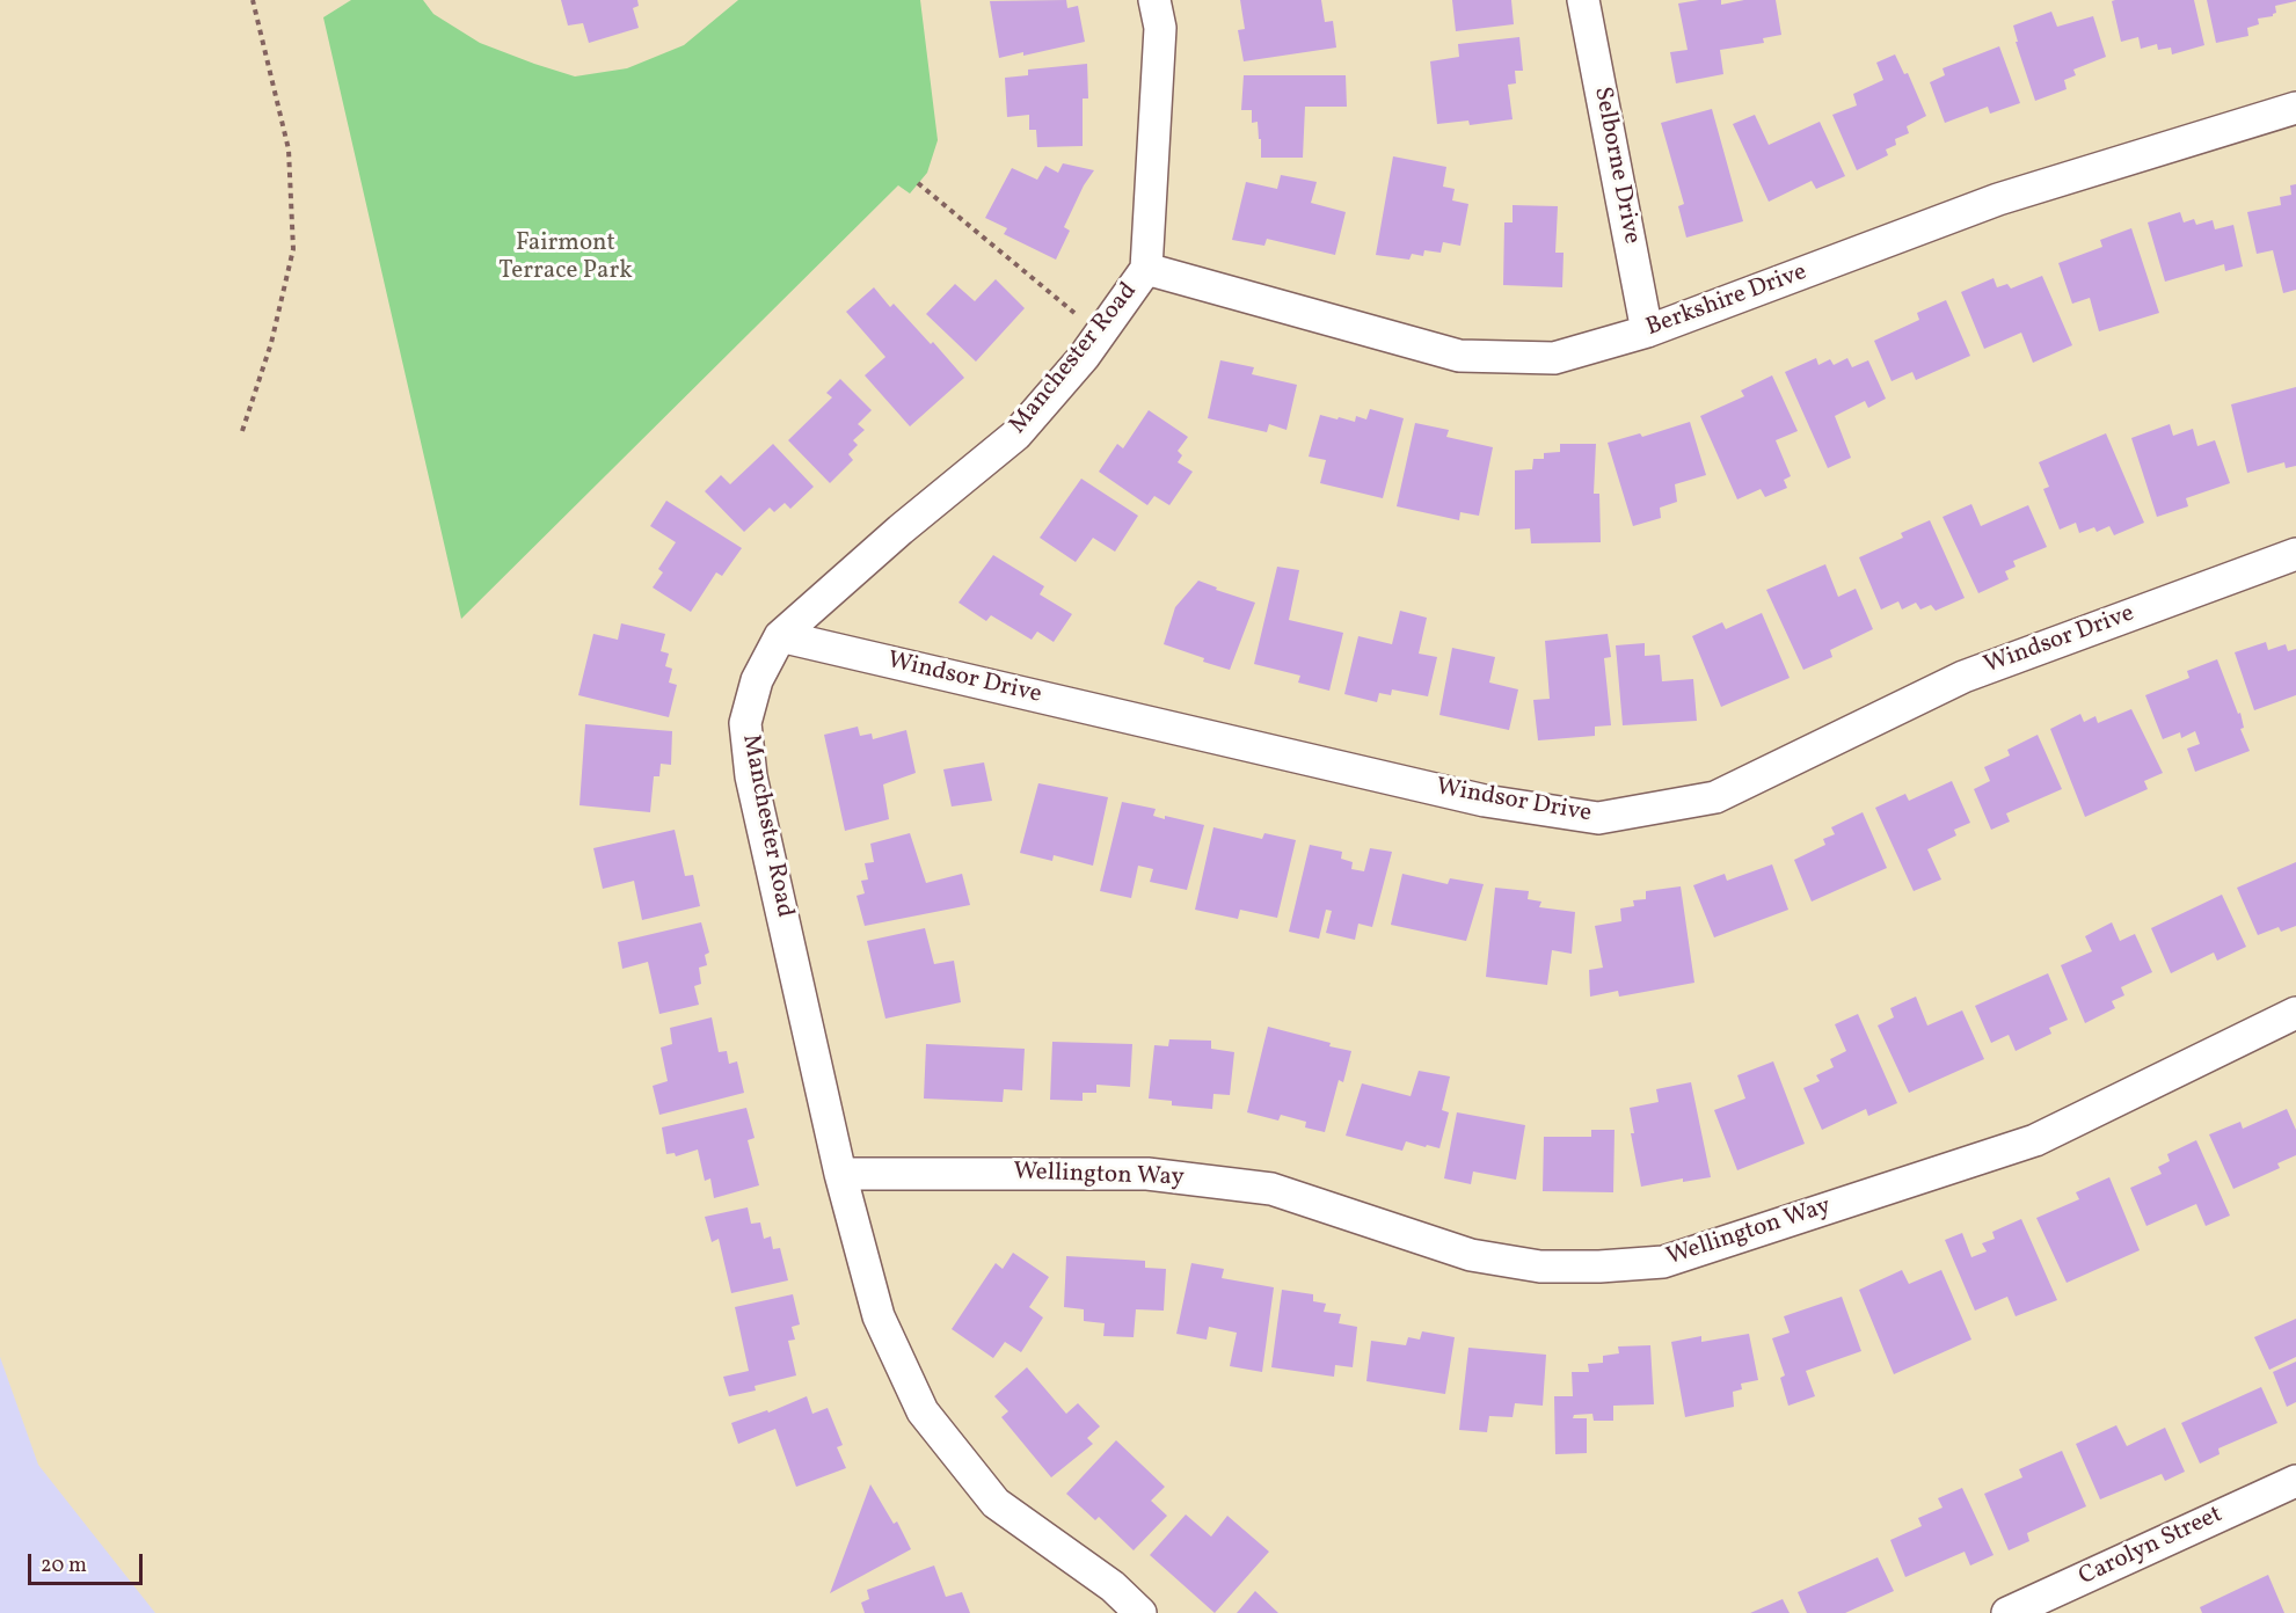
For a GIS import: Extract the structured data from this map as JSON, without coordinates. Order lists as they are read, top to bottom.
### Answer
{
  "streets": {
    "street": [
      "Selborne Drive",
      "Berkshire Drive",
      "Manchester Road",
      "Windsor Drive",
      "Wellington Way",
      "Carolyn Street"
    ]
  },
  "crossings": [
    ["Selborne Drive", "Berkshire Drive"],
    ["Berkshire Drive", "Manchester Road"],
    ["Manchester Road", "Windsor Drive"],
    ["Manchester Road", "Wellington Way"]
  ],
  "parks": ["Fairmont Terrace Park"],
  "scale_bar": "20 m"
}
